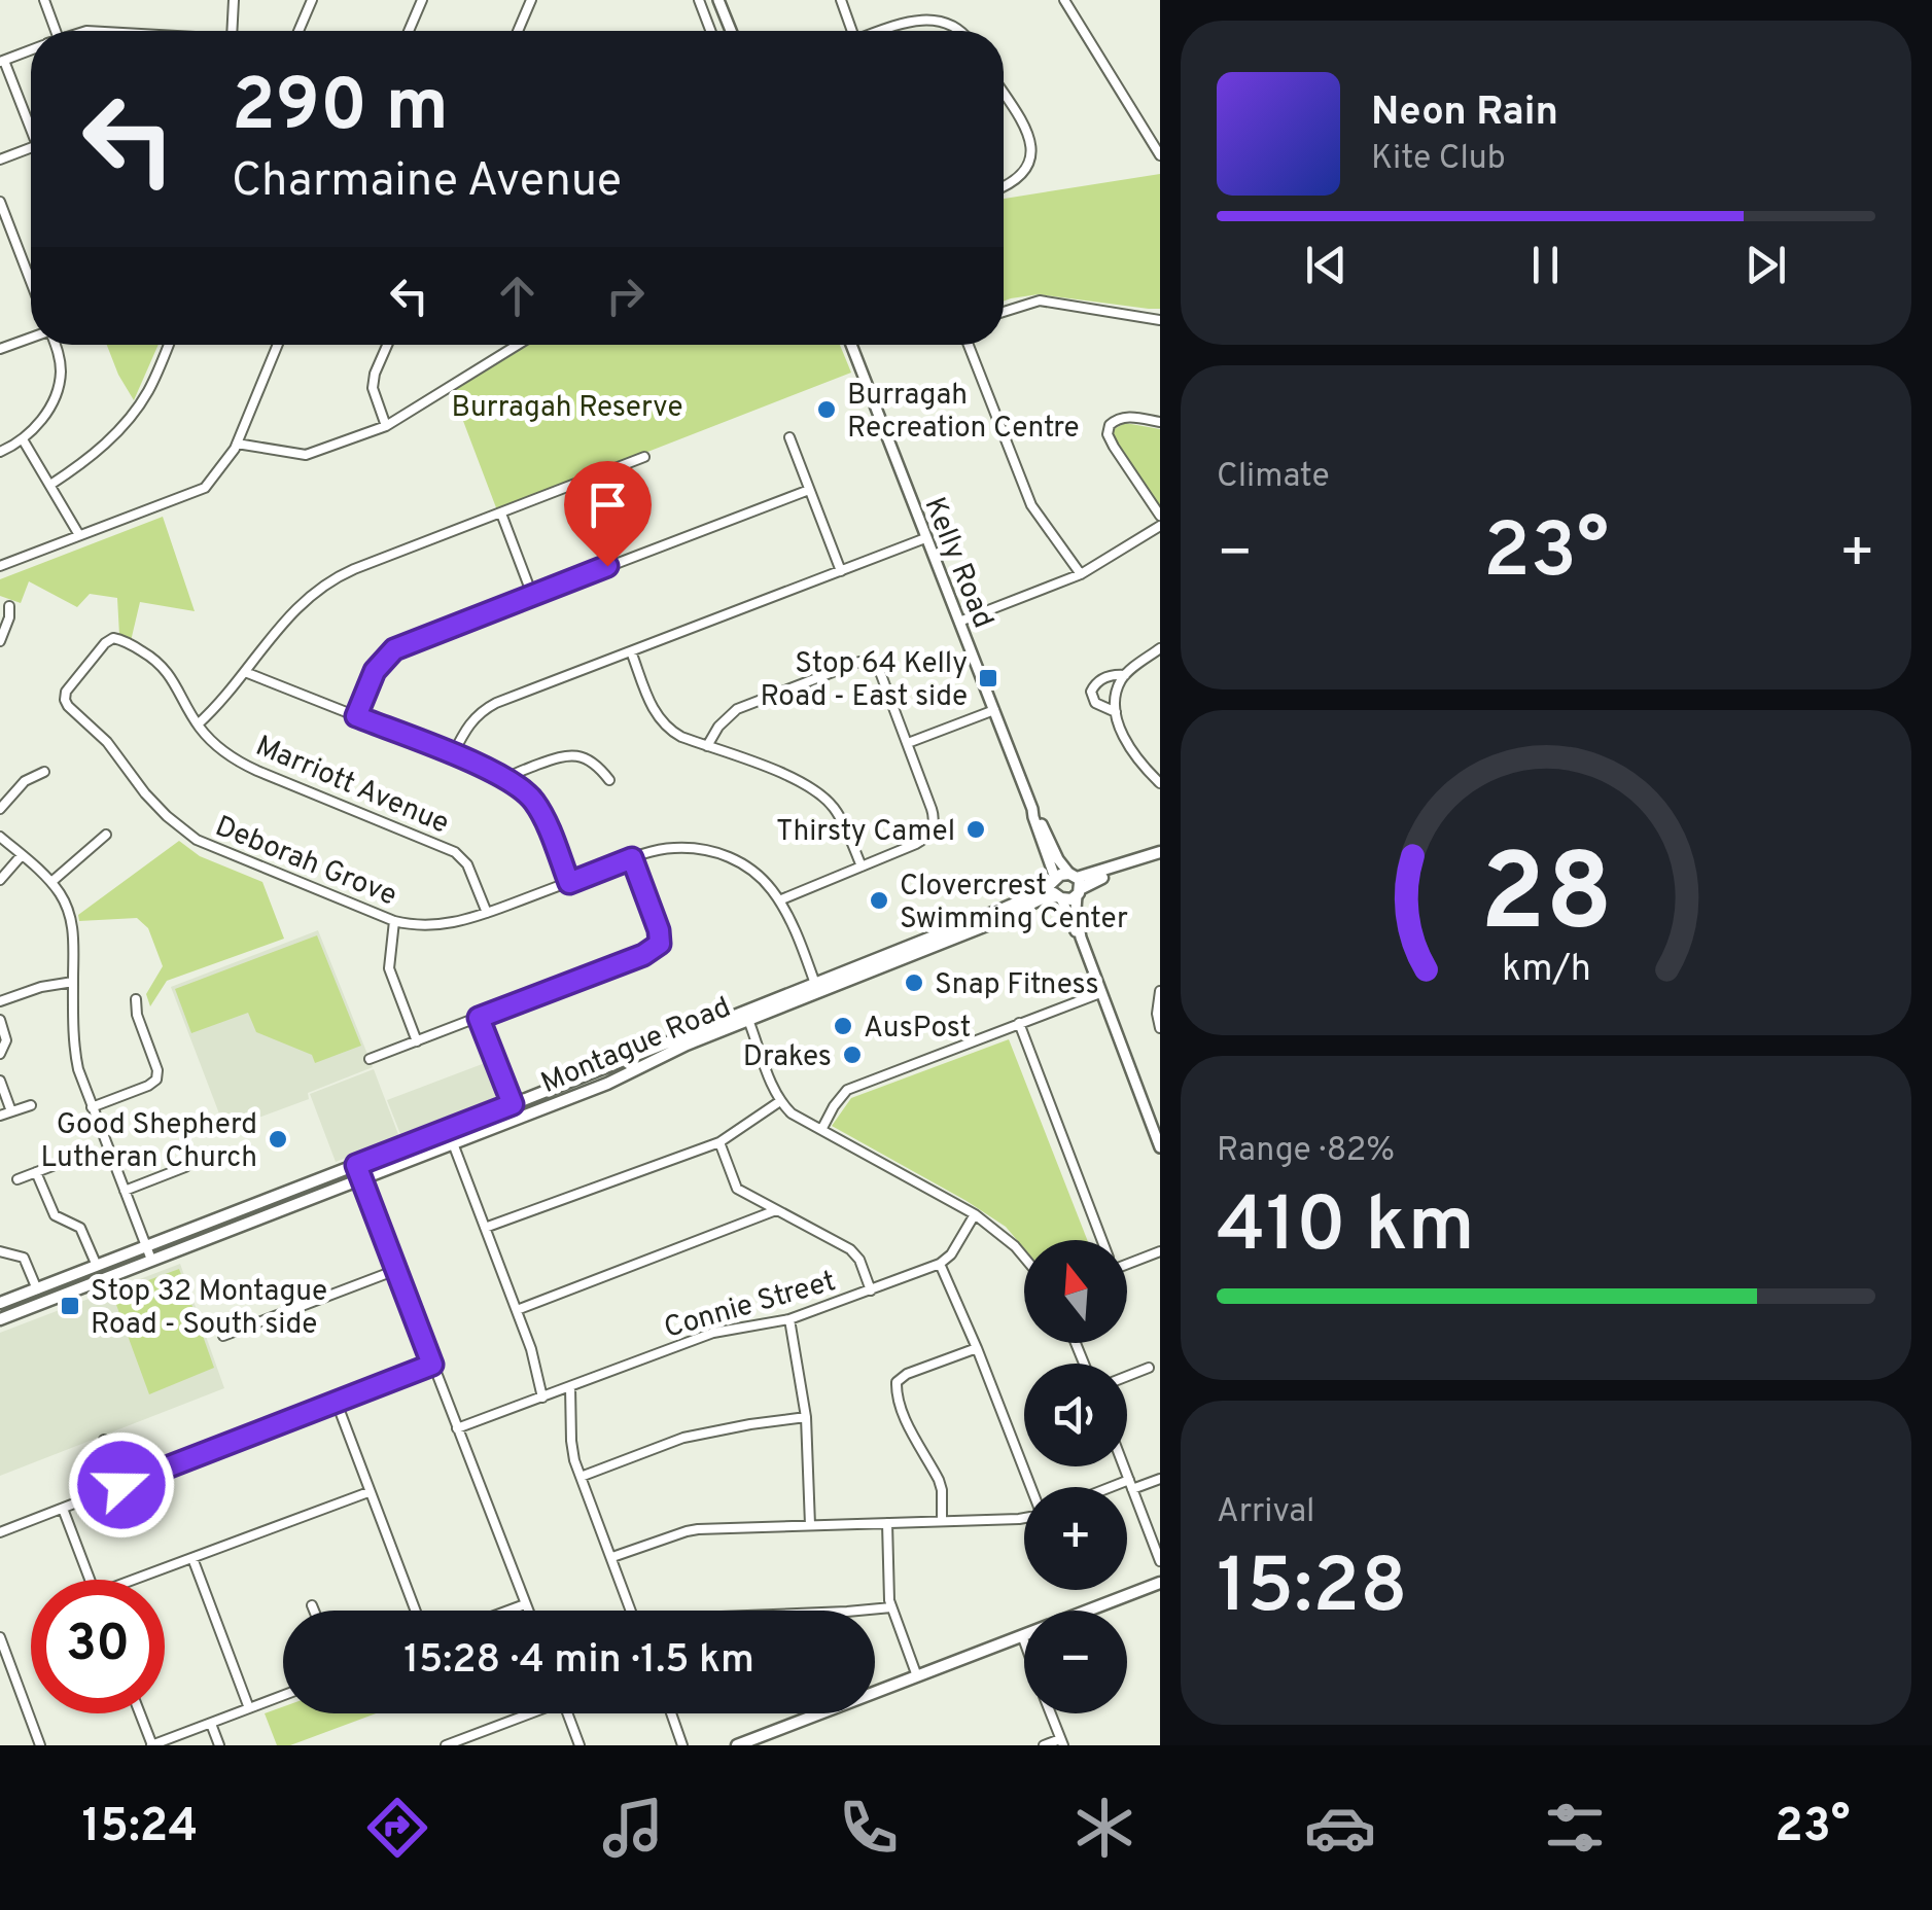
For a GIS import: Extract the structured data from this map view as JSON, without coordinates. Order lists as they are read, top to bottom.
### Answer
{
  "streets": {
    "main road": ["Montague Road"],
    "street": [
      "Kelly Road",
      "Marriott Avenue",
      "Deborah Grove",
      "Connie Street"
    ]
  },
  "crossings": [
    ["Kelly Road", "Montague Road"],
    ["Marriott Avenue", "Deborah Grove"],
    ["Deborah Grove", "Montague Road"]
  ],
  "parks": ["Burragah Reserve"],
  "places": {
    "other": [
      "Burragah Recreation Centre",
      "Thirsty Camel",
      "Clovercrest Swimming Center",
      "Snap Fitness",
      "AusPost",
      "Drakes",
      "Good Shepherd Lutheran Church"
    ],
    "transit": ["Stop 64 Kelly Road - East side", "Stop 32 Montague Road - South side"]
  },
  "north": "top",
  "page": {
    "turn": ["290 m", "Charmaine Avenue"],
    "song": ["Neon Rain", "Kite Club"],
    "tile": [
      "Climate",
      ["Range · 82%", "410 km"],
      ["Arrival", "15:28"]
    ],
    "heat": ["−", "23°", "+"],
    "map_buttons": ["+", "−"],
    "limit": "30",
    "trip": "15:28 · 4 min · 1.5 km",
    "tabs": ["15:24", "23°"],
    "gauge": ["28", "km/h"]
  }
}
